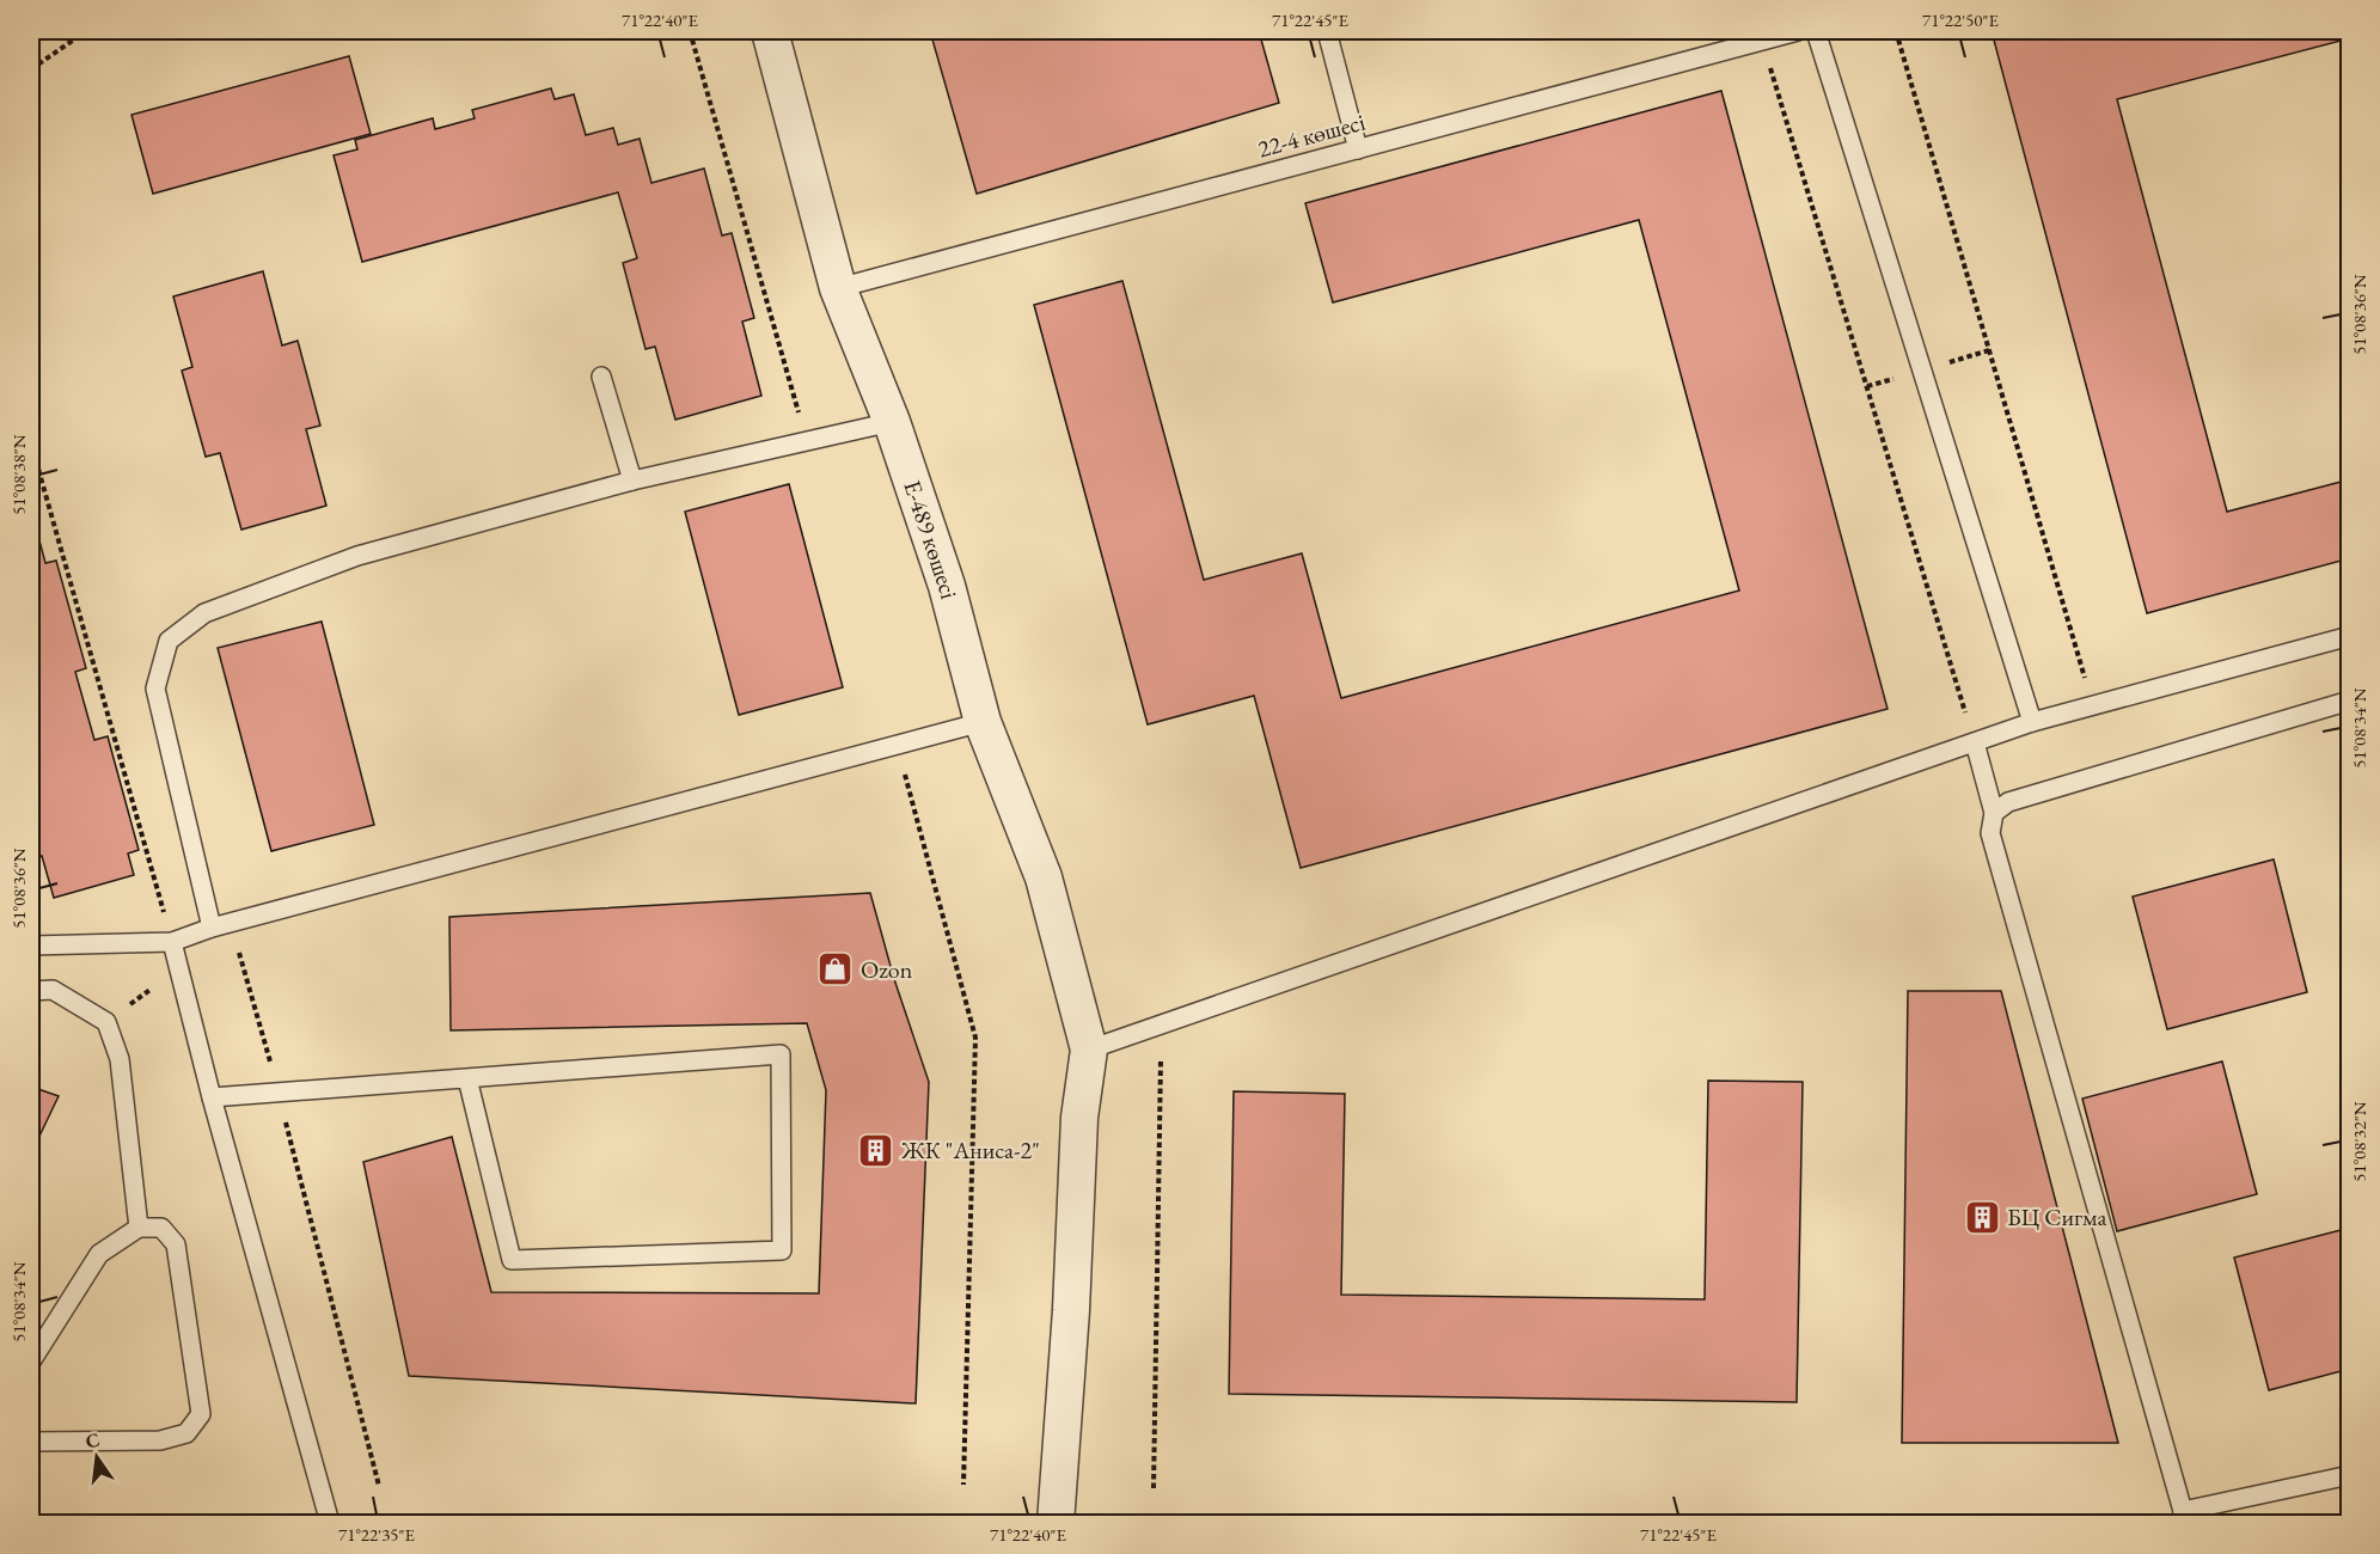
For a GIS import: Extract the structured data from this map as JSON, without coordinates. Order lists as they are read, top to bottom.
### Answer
{
  "streets": {
    "street": ["Е-489 көшесі"],
    "lane": ["22-4 көшесі"]
  },
  "crossings": [
    ["22-4 көшесі", "Е-489 көшесі"]
  ],
  "places": {
    "shop": ["Ozon"],
    "building": ["ЖК \"Аниса-2\"", "БЦ Сигма"]
  },
  "north": "top",
  "coordinates": [
    "71°22'40\"E",
    "71°22'45\"E",
    "71°22'50\"E",
    "51°08'36\"N",
    "51°08'38\"N",
    "51°08'34\"N",
    "51°08'32\"N",
    "71°22'35\"E"
  ]
}
